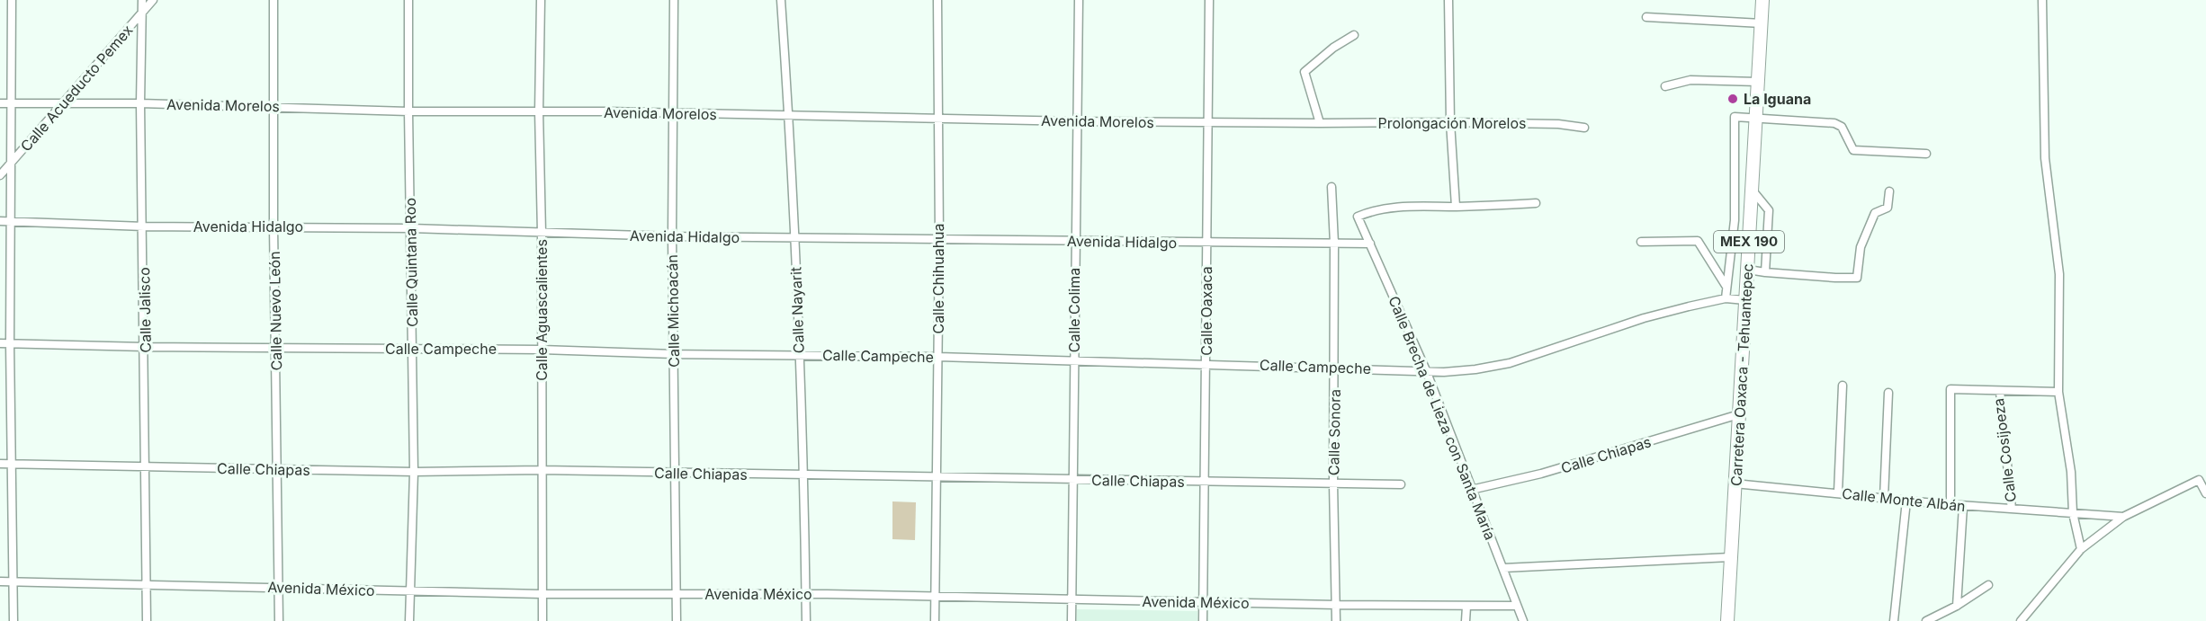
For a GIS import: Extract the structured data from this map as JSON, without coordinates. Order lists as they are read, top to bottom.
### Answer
{
  "streets": {
    "main road": ["MEX 190", "Carretera Oaxaca - Tehuantepec"],
    "street": [
      "Calle Acueducto Pemex",
      "Avenida Morelos",
      "Prolongación Morelos",
      "Avenida Hidalgo",
      "Calle Quintana Roo",
      "Calle Chihuahua",
      "Calle Jalisco",
      "Calle Aguascalientes",
      "Calle Nayarit",
      "Calle Colima",
      "Calle Nuevo León",
      "Calle Michoacán",
      "Calle Oaxaca",
      "Calle Campeche",
      "Calle Brecha de Lieza con Santa María",
      "Calle Sonora",
      "Calle Cosijoeza",
      "Calle Chiapas",
      "Calle Monte Albán",
      "Avenida México"
    ]
  },
  "crossings": [
    ["Calle Acueducto Pemex", "Avenida Morelos"],
    ["Calle Acueducto Pemex", "Calle Jalisco"],
    ["Avenida Morelos", "Prolongación Morelos"],
    ["Avenida Morelos", "Calle Quintana Roo"],
    ["Avenida Morelos", "Calle Chihuahua"],
    ["Avenida Morelos", "Calle Jalisco"],
    ["Avenida Morelos", "Calle Aguascalientes"],
    ["Avenida Morelos", "Calle Nayarit"],
    ["Avenida Morelos", "Calle Colima"],
    ["Avenida Morelos", "Calle Nuevo León"],
    ["Avenida Morelos", "Calle Michoacán"],
    ["Avenida Morelos", "Calle Oaxaca"],
    ["Avenida Hidalgo", "Calle Quintana Roo"],
    ["Avenida Hidalgo", "Calle Chihuahua"],
    ["Avenida Hidalgo", "Calle Jalisco"],
    ["Avenida Hidalgo", "Calle Aguascalientes"],
    ["Avenida Hidalgo", "Calle Nayarit"],
    ["Avenida Hidalgo", "Calle Colima"],
    ["Avenida Hidalgo", "Calle Nuevo León"],
    ["Avenida Hidalgo", "Calle Michoacán"],
    ["Avenida Hidalgo", "Calle Oaxaca"],
    ["Avenida Hidalgo", "Calle Brecha de Lieza con Santa María"],
    ["Avenida Hidalgo", "Calle Sonora"],
    ["Calle Quintana Roo", "Calle Campeche"],
    ["Calle Quintana Roo", "Calle Chiapas"],
    ["Calle Quintana Roo", "Avenida México"],
    ["Calle Chihuahua", "Calle Campeche"],
    ["Calle Chihuahua", "Calle Chiapas"],
    ["Calle Chihuahua", "Avenida México"],
    ["Calle Jalisco", "Calle Campeche"],
    ["Calle Jalisco", "Calle Chiapas"],
    ["Calle Jalisco", "Avenida México"],
    ["Calle Aguascalientes", "Calle Campeche"],
    ["Calle Aguascalientes", "Calle Chiapas"],
    ["Calle Aguascalientes", "Avenida México"],
    ["Calle Nayarit", "Calle Campeche"],
    ["Calle Nayarit", "Calle Chiapas"],
    ["Calle Nayarit", "Avenida México"],
    ["Calle Colima", "Calle Campeche"],
    ["Calle Colima", "Calle Chiapas"],
    ["Calle Colima", "Avenida México"],
    ["Calle Nuevo León", "Calle Campeche"],
    ["Calle Nuevo León", "Calle Chiapas"],
    ["Calle Nuevo León", "Avenida México"],
    ["Calle Michoacán", "Calle Campeche"],
    ["Calle Michoacán", "Calle Chiapas"],
    ["Calle Michoacán", "Avenida México"],
    ["Calle Oaxaca", "Calle Campeche"],
    ["Calle Oaxaca", "Calle Chiapas"],
    ["Calle Oaxaca", "Avenida México"],
    ["Calle Campeche", "Carretera Oaxaca - Tehuantepec"],
    ["Calle Campeche", "Calle Brecha de Lieza con Santa María"],
    ["Calle Campeche", "Calle Sonora"],
    ["Carretera Oaxaca - Tehuantepec", "Calle Chiapas"],
    ["Carretera Oaxaca - Tehuantepec", "Calle Monte Albán"],
    ["Calle Brecha de Lieza con Santa María", "Calle Chiapas"],
    ["Calle Brecha de Lieza con Santa María", "Avenida México"],
    ["Calle Sonora", "Calle Chiapas"],
    ["Calle Sonora", "Avenida México"],
    ["Calle Cosijoeza", "Calle Monte Albán"]
  ],
  "places": ["La Iguana"]
}
